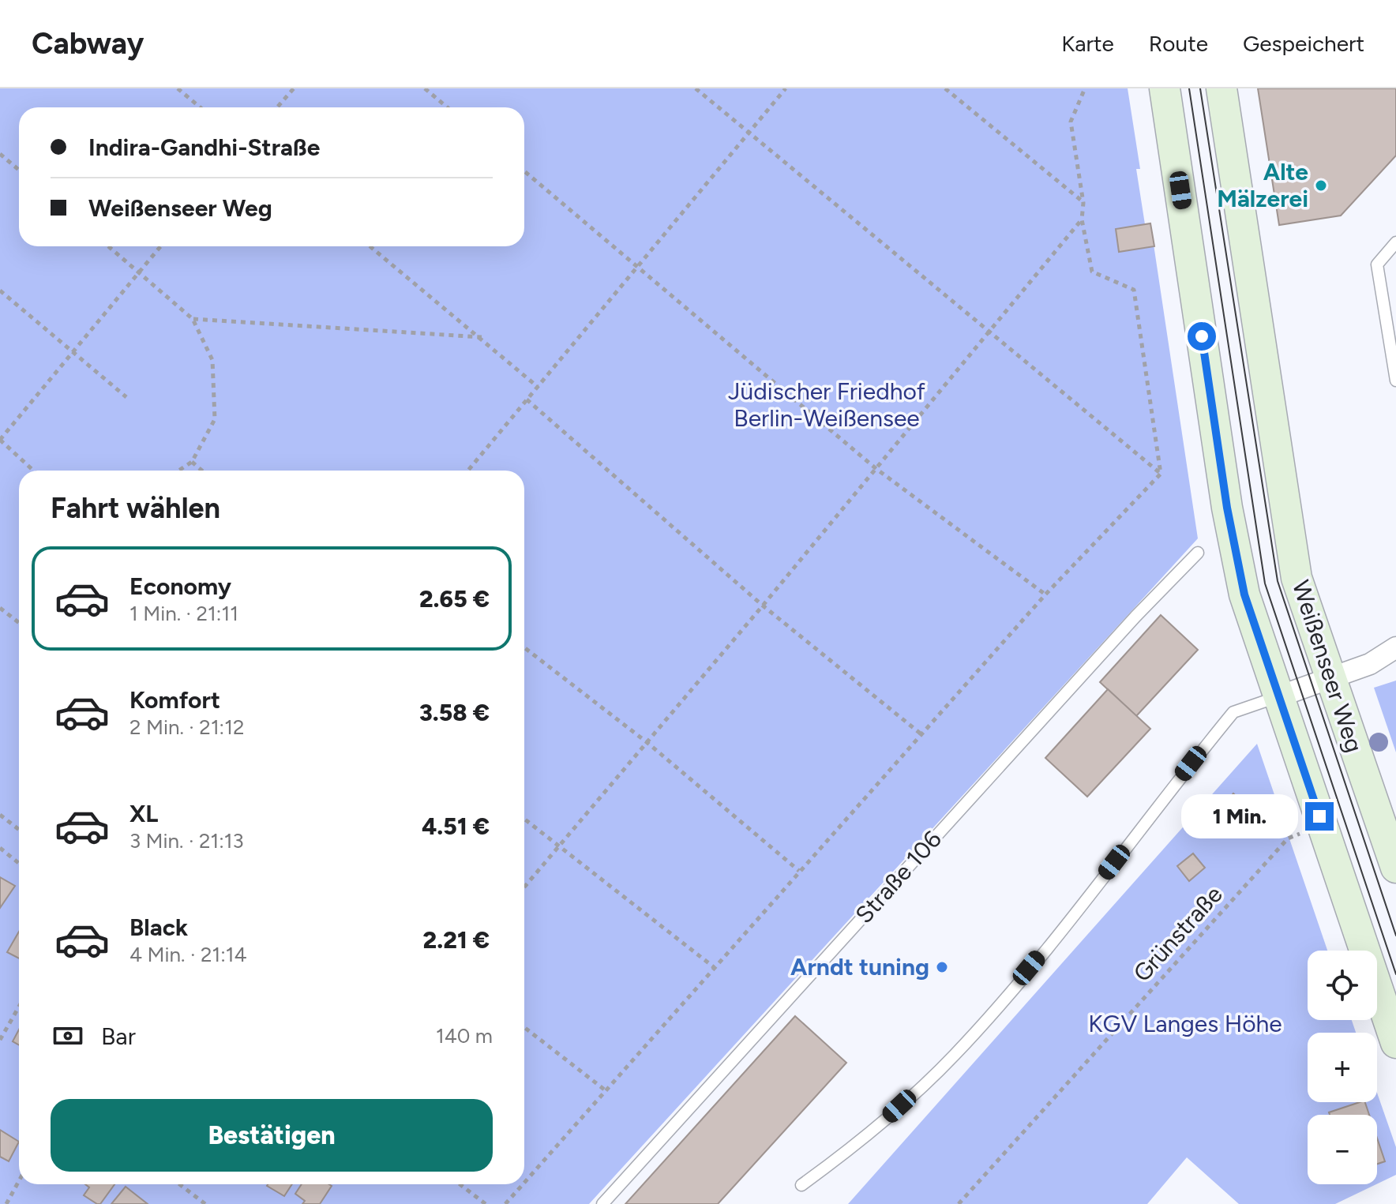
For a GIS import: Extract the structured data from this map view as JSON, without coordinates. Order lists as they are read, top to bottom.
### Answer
{
  "streets": {
    "main road": ["Weißenseer Weg"],
    "lane": ["Straße 106"],
    "path": ["Grünstraße"]
  },
  "parks": ["Jüdischer Friedhof Berlin-Weißensee", "KGV Langes Höhe"],
  "places": ["Alte Mälzerei", "Arndt tuning"],
  "page": {
    "header": "Cabway",
    "nav": ["Karte", "Route", "Gespeichert"],
    "banner": ["Indira-Gandhi-Straße", "Weißenseer Weg"],
    "heading": "Fahrt wählen",
    "list": [
      {
        "name": "Economy",
        "note": "1 Min. · 21:11",
        "value": "2.65 €"
      },
      {
        "name": "Komfort",
        "note": "2 Min. · 21:12",
        "value": "3.58 €"
      },
      {
        "name": "XL",
        "note": "3 Min. · 21:13",
        "value": "4.51 €"
      },
      {
        "name": "Black",
        "note": "4 Min. · 21:14",
        "value": "2.21 €"
      }
    ],
    "bubble": "1 Min.",
    "map_buttons": ["+", "−"],
    "pay": ["Bar", "140 m"],
    "buttons": "Bestätigen"
  }
}
